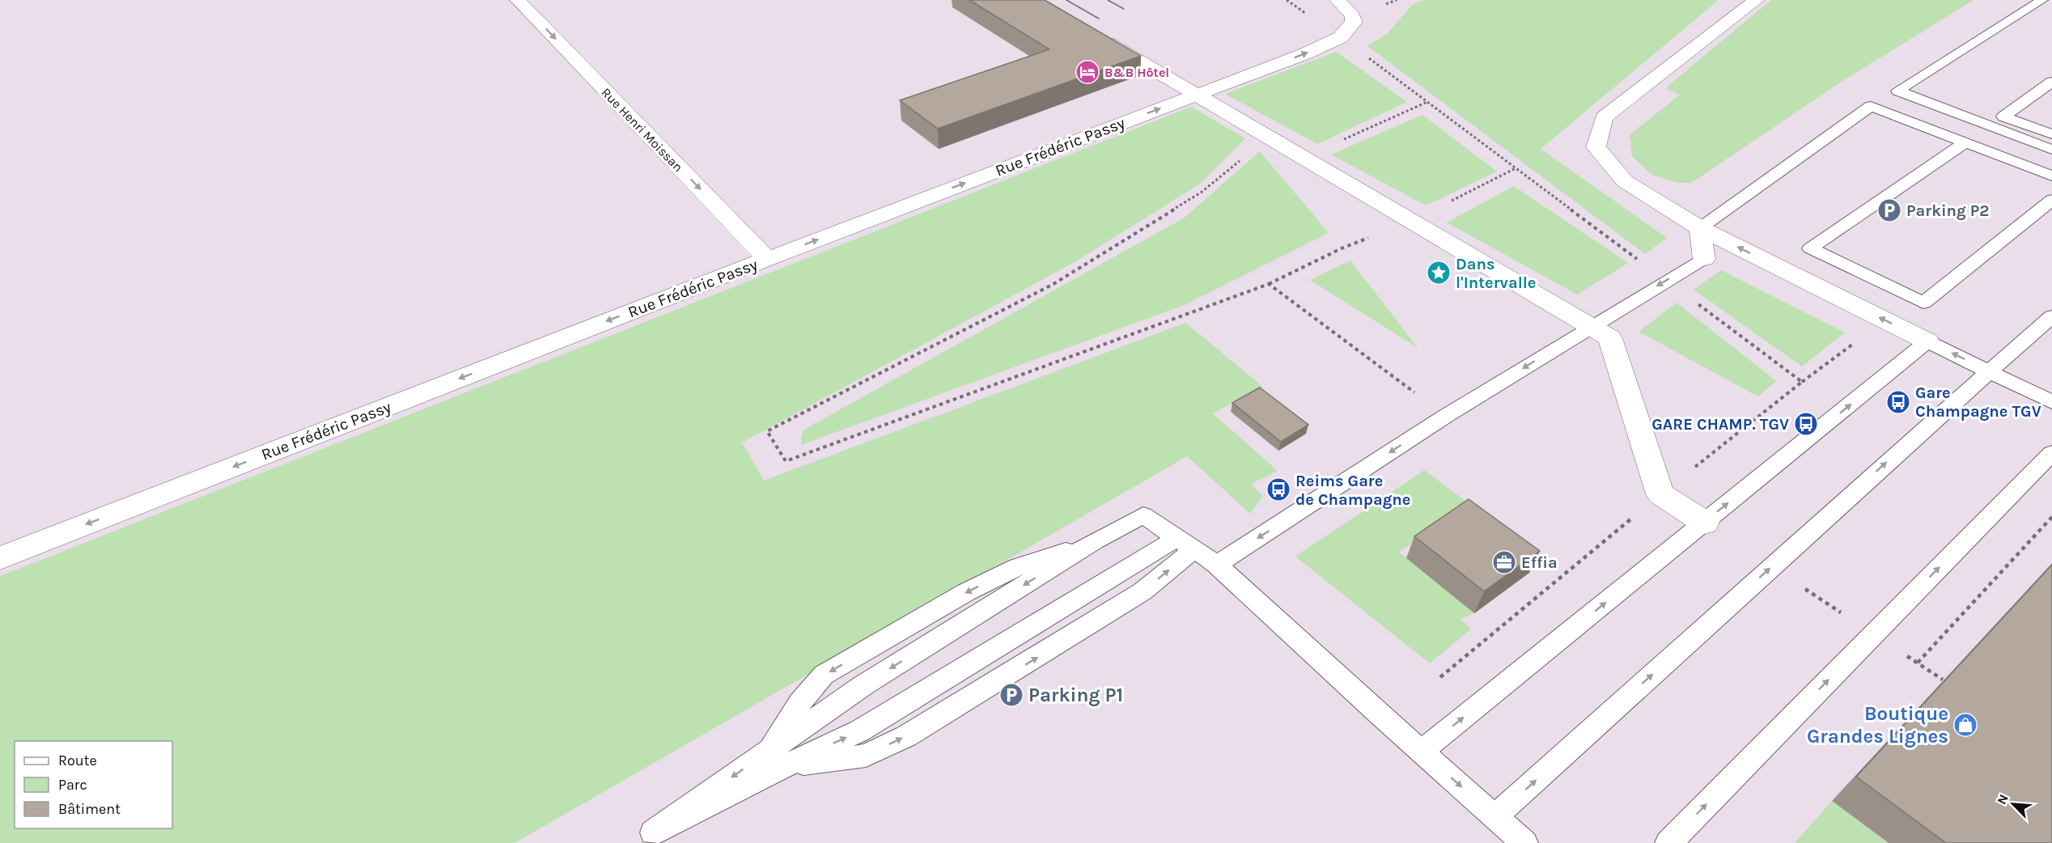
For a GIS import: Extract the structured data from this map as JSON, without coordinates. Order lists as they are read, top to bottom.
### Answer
{
  "streets": {
    "street": ["Rue Henri Moissan", "Rue Frédéric Passy"]
  },
  "crossings": [
    ["Rue Henri Moissan", "Rue Frédéric Passy"]
  ],
  "one_way": ["Rue Henri Moissan"],
  "places": {
    "hotel": ["B&B Hôtel"],
    "parking": ["Parking P2", "Parking P1"],
    "place": ["Dans l'Intervalle"],
    "bus stop": ["Gare Champagne TGV", "GARE CHAMP. TGV", "Reims Gare de Champagne"],
    "office": ["Effia"],
    "shop": ["Boutique Grandes Lignes"]
  },
  "legend": ["Route", "Parc", "Bâtiment"],
  "north": "top left"
}
